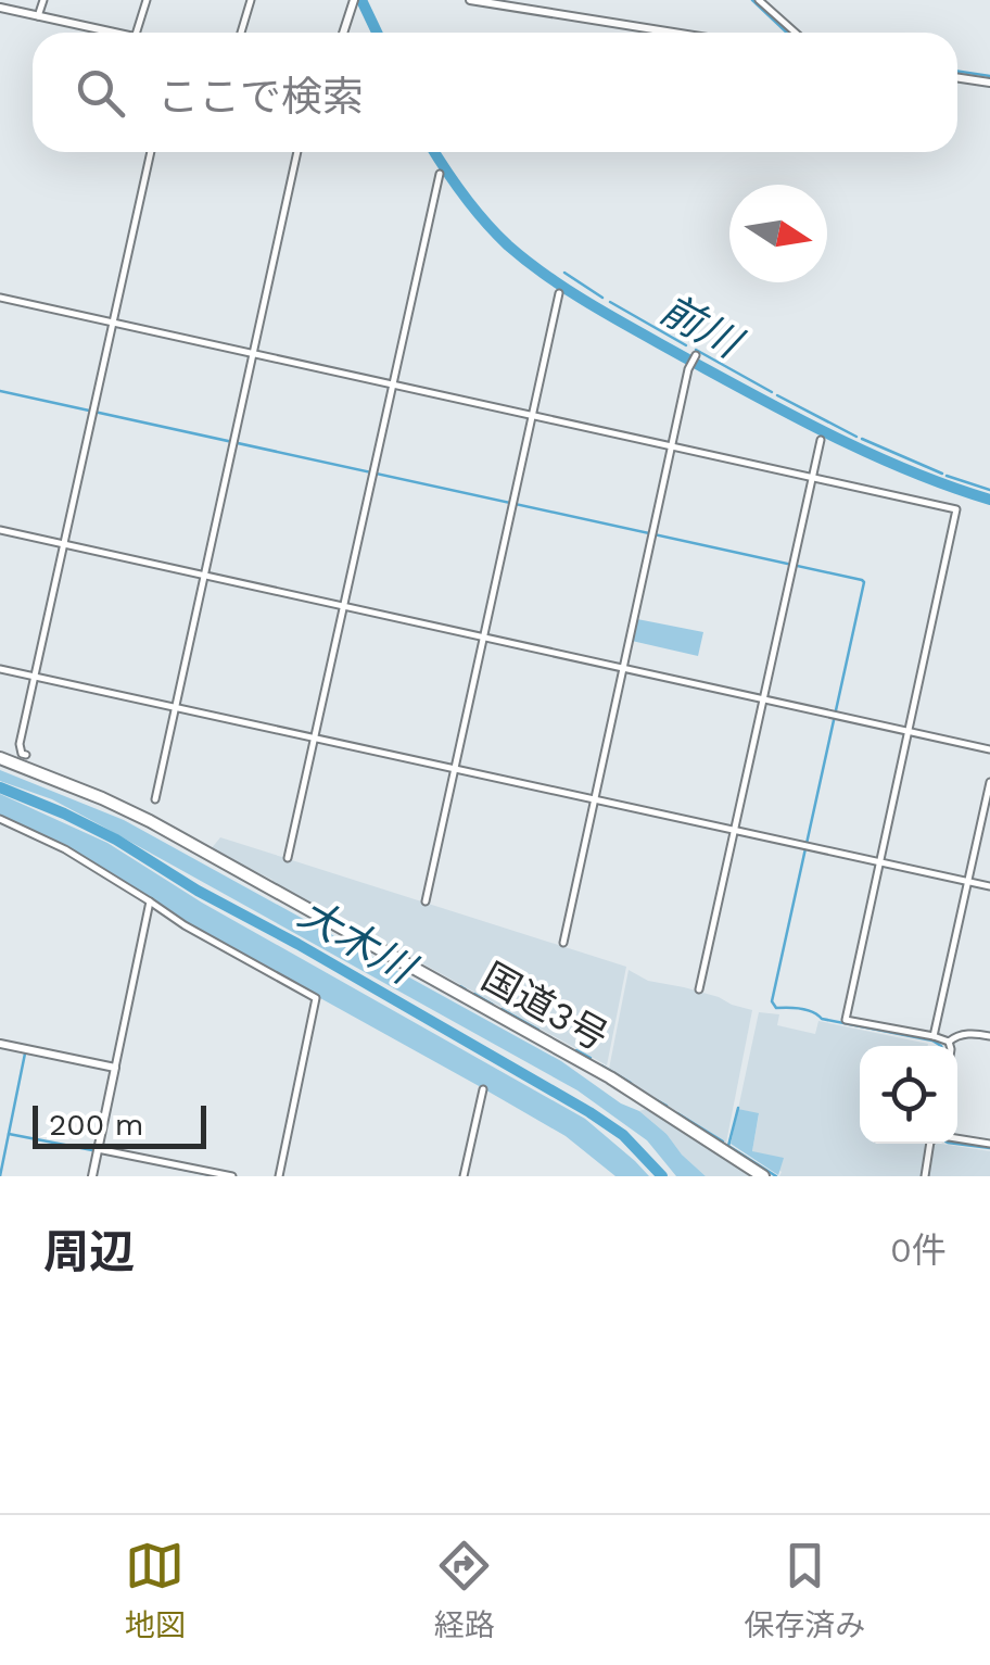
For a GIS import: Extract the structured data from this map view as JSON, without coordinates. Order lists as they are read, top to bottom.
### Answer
{
  "streets": {
    "highway": ["国道3号"]
  },
  "water": ["前川", "大木川"],
  "scale_bar": "200 m",
  "north": "right",
  "page": {
    "search": "ここで検索",
    "scale": "200 m",
    "heading": ["周辺", "0件"],
    "nav": ["地図", "経路", "保存済み"]
  }
}
